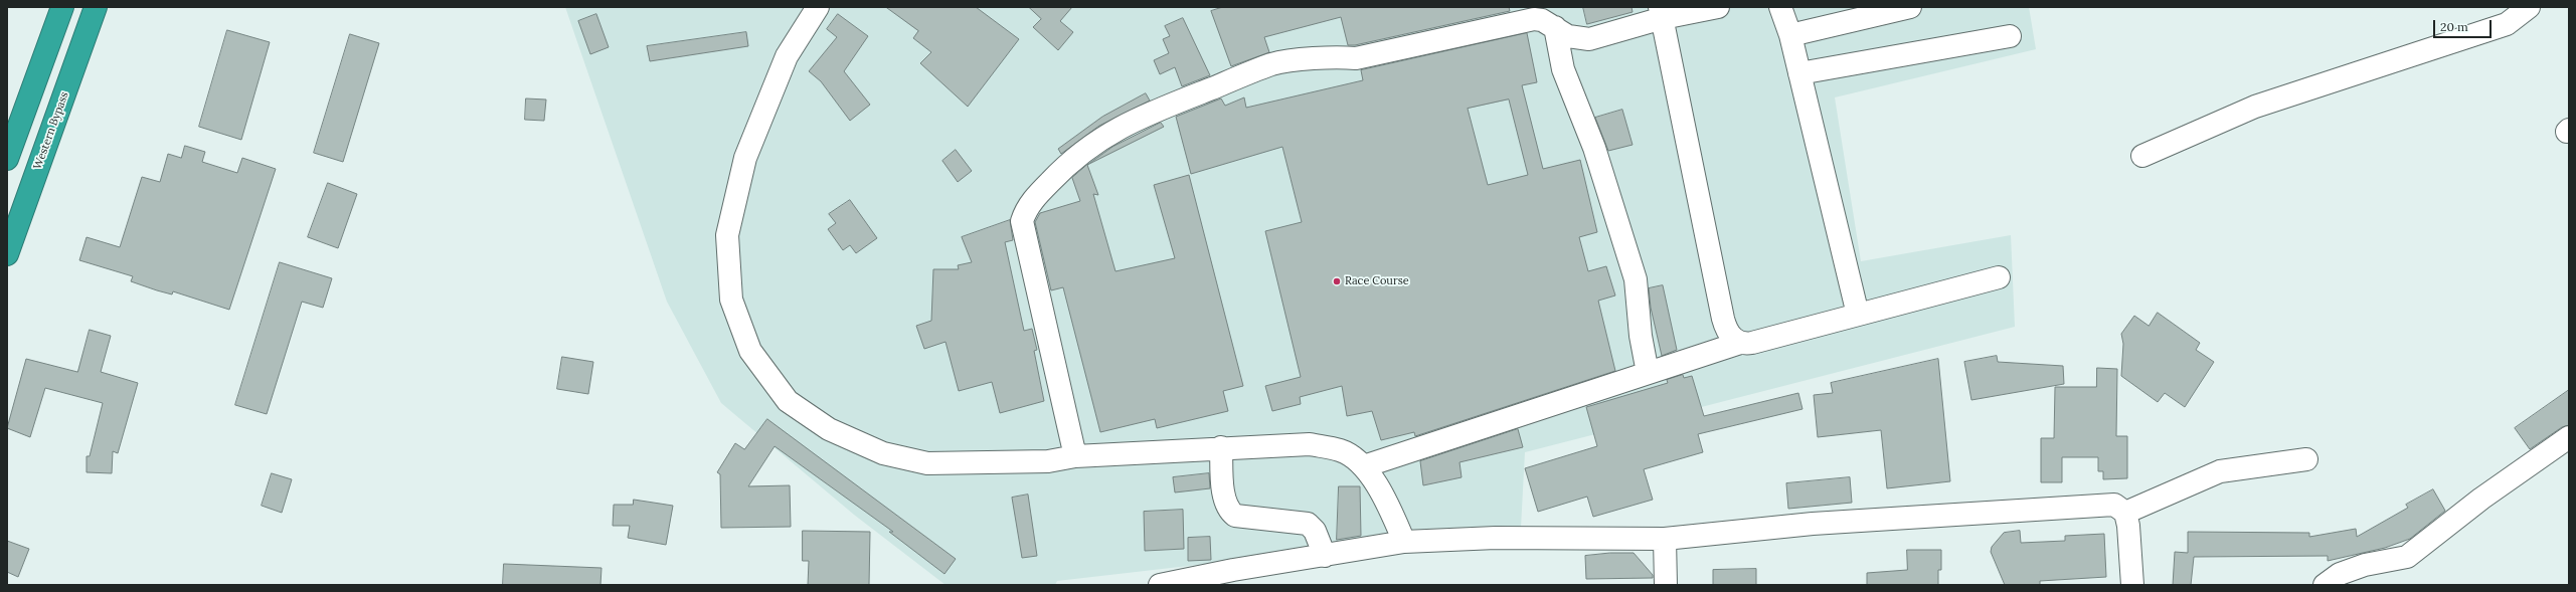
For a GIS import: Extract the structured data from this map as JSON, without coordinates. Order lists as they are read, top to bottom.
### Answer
{
  "streets": {
    "highway": ["Western Bypass"]
  },
  "places": ["Race Course"],
  "scale_bar": "20 m"
}
